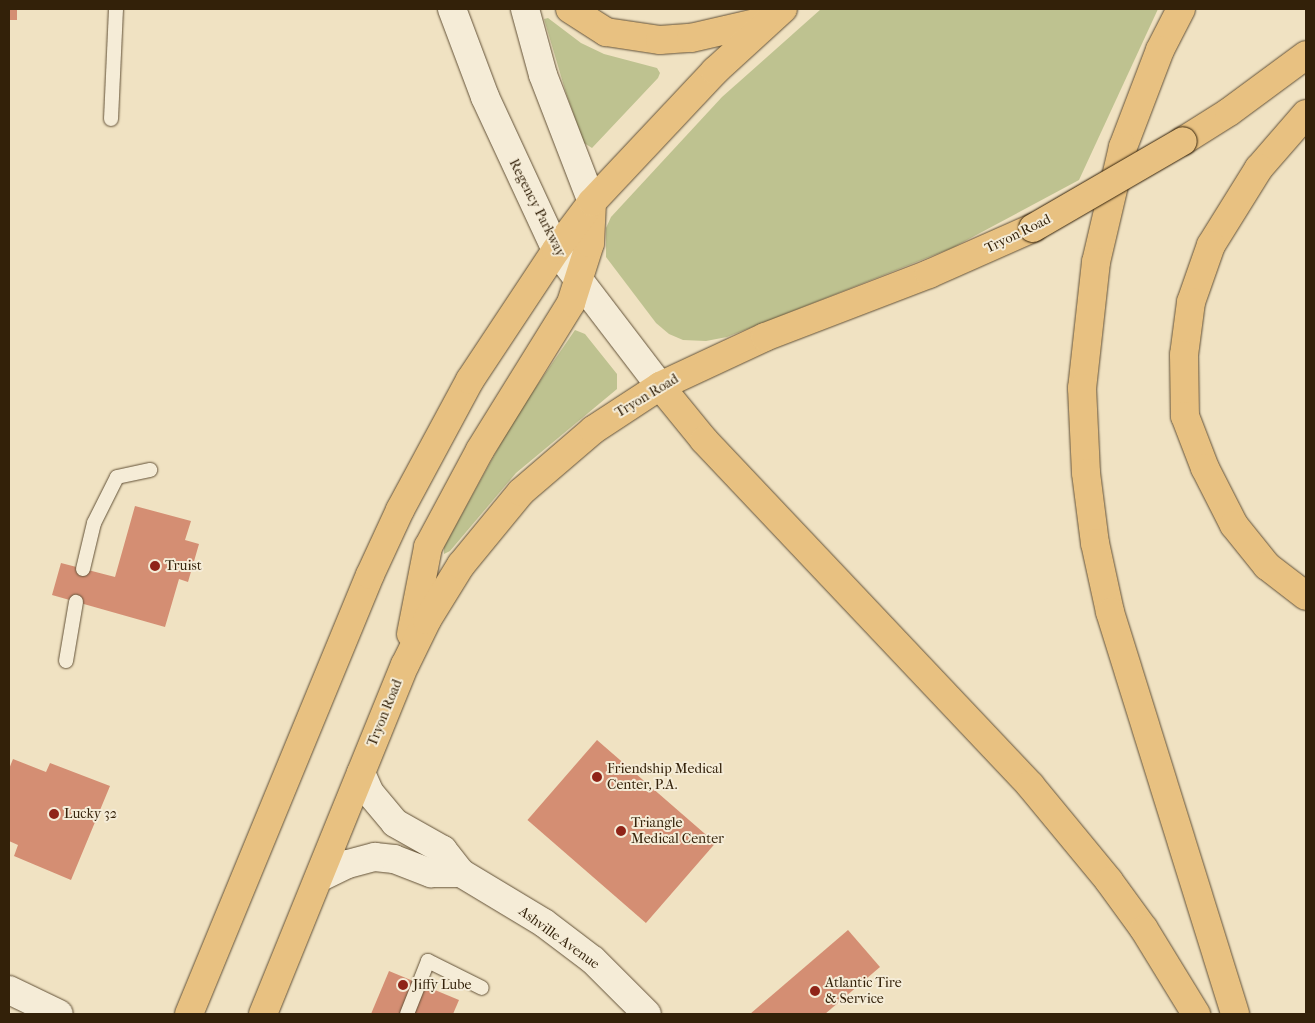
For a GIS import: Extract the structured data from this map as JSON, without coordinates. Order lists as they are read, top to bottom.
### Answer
{
  "streets": {
    "main road": ["Tryon Road"],
    "street": ["Regency Parkway", "Ashville Avenue"]
  },
  "crossings": [
    ["Regency Parkway", "Tryon Road"],
    ["Tryon Road", "Ashville Avenue"]
  ],
  "places": [
    "Truist",
    "Friendship Medical Center, P.A.",
    "Lucky 32",
    "Triangle Medical Center",
    "Jiffy Lube",
    "Atlantic Tire & Service"
  ]
}
